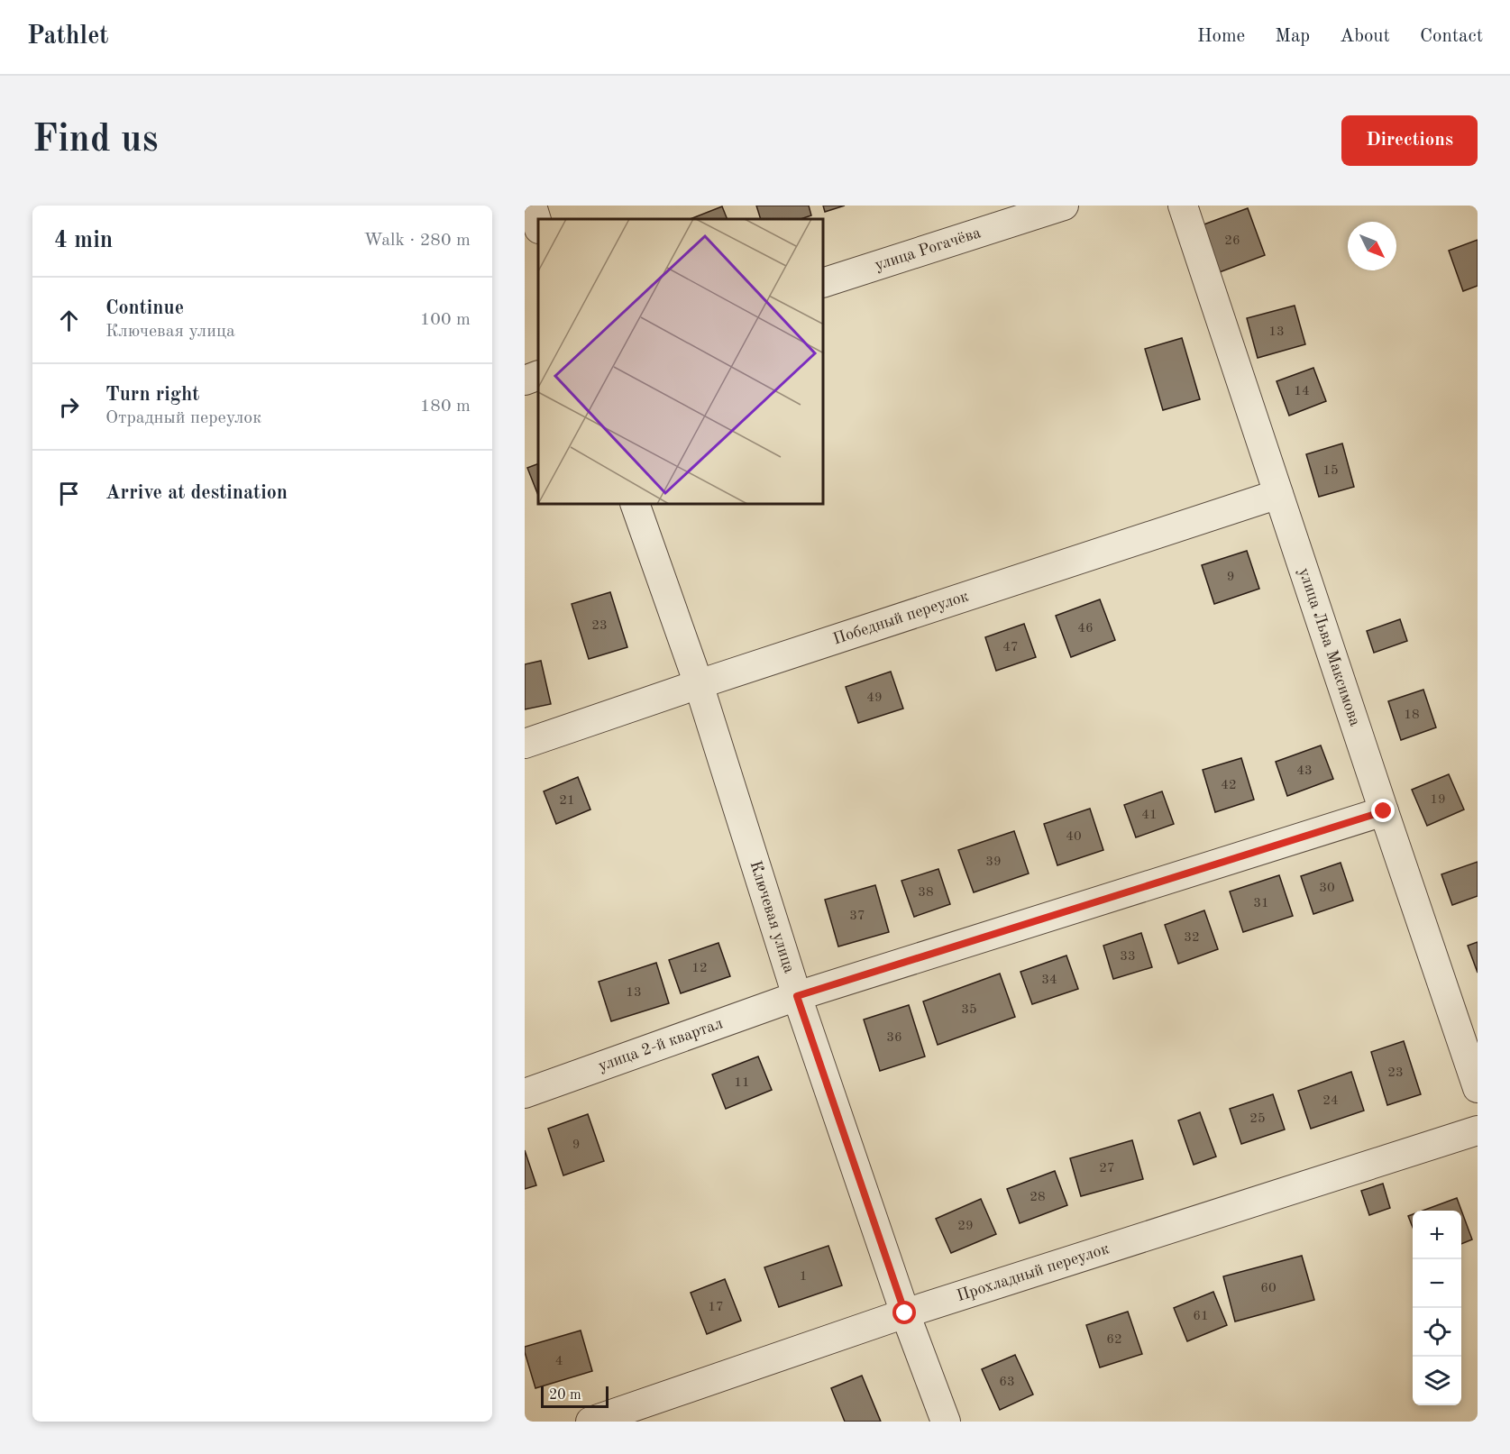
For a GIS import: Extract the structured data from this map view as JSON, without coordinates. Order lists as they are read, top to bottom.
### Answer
{
  "streets": {
    "street": [
      "улица Рогачёва",
      "Победный переулок",
      "улица Льва Максимова",
      "Ключевая улица",
      "улица 2-й квартал",
      "Прохладный переулок"
    ]
  },
  "crossings": [
    ["Победный переулок", "улица Льва Максимова"],
    ["Победный переулок", "Ключевая улица"],
    ["улица Льва Максимова", "улица 2-й квартал"],
    ["Ключевая улица", "улица 2-й квартал"],
    ["Ключевая улица", "Прохладный переулок"]
  ],
  "house_numbers": [
    "26",
    "13",
    "14",
    "15",
    "9",
    "23",
    "46",
    "47",
    "49",
    "18",
    "43",
    "42",
    "19",
    "21",
    "41",
    "40",
    "39",
    "30",
    "38",
    "31",
    "37",
    "32",
    "33",
    "12",
    "34",
    "13",
    "35",
    "36",
    "23",
    "11",
    "24",
    "25",
    "9",
    "27",
    "28",
    "29",
    "1",
    "60",
    "17",
    "61",
    "62",
    "4",
    "63"
  ],
  "scale_bar": "20 m",
  "north": "bottom right",
  "page": {
    "header": "Pathlet",
    "nav": [
      "Home",
      "Map",
      "About",
      "Contact"
    ],
    "buttons": "Directions",
    "title": "Find us",
    "heading": ["4 min", "Walk · 280 m"],
    "list": [
      ["Continue", "Ключевая улица", "100 m"],
      ["Turn right", "Отрадный переулок", "180 m"],
      "Arrive at destination"
    ],
    "map_buttons": ["+", "−"],
    "scale": "20 m"
  }
}
